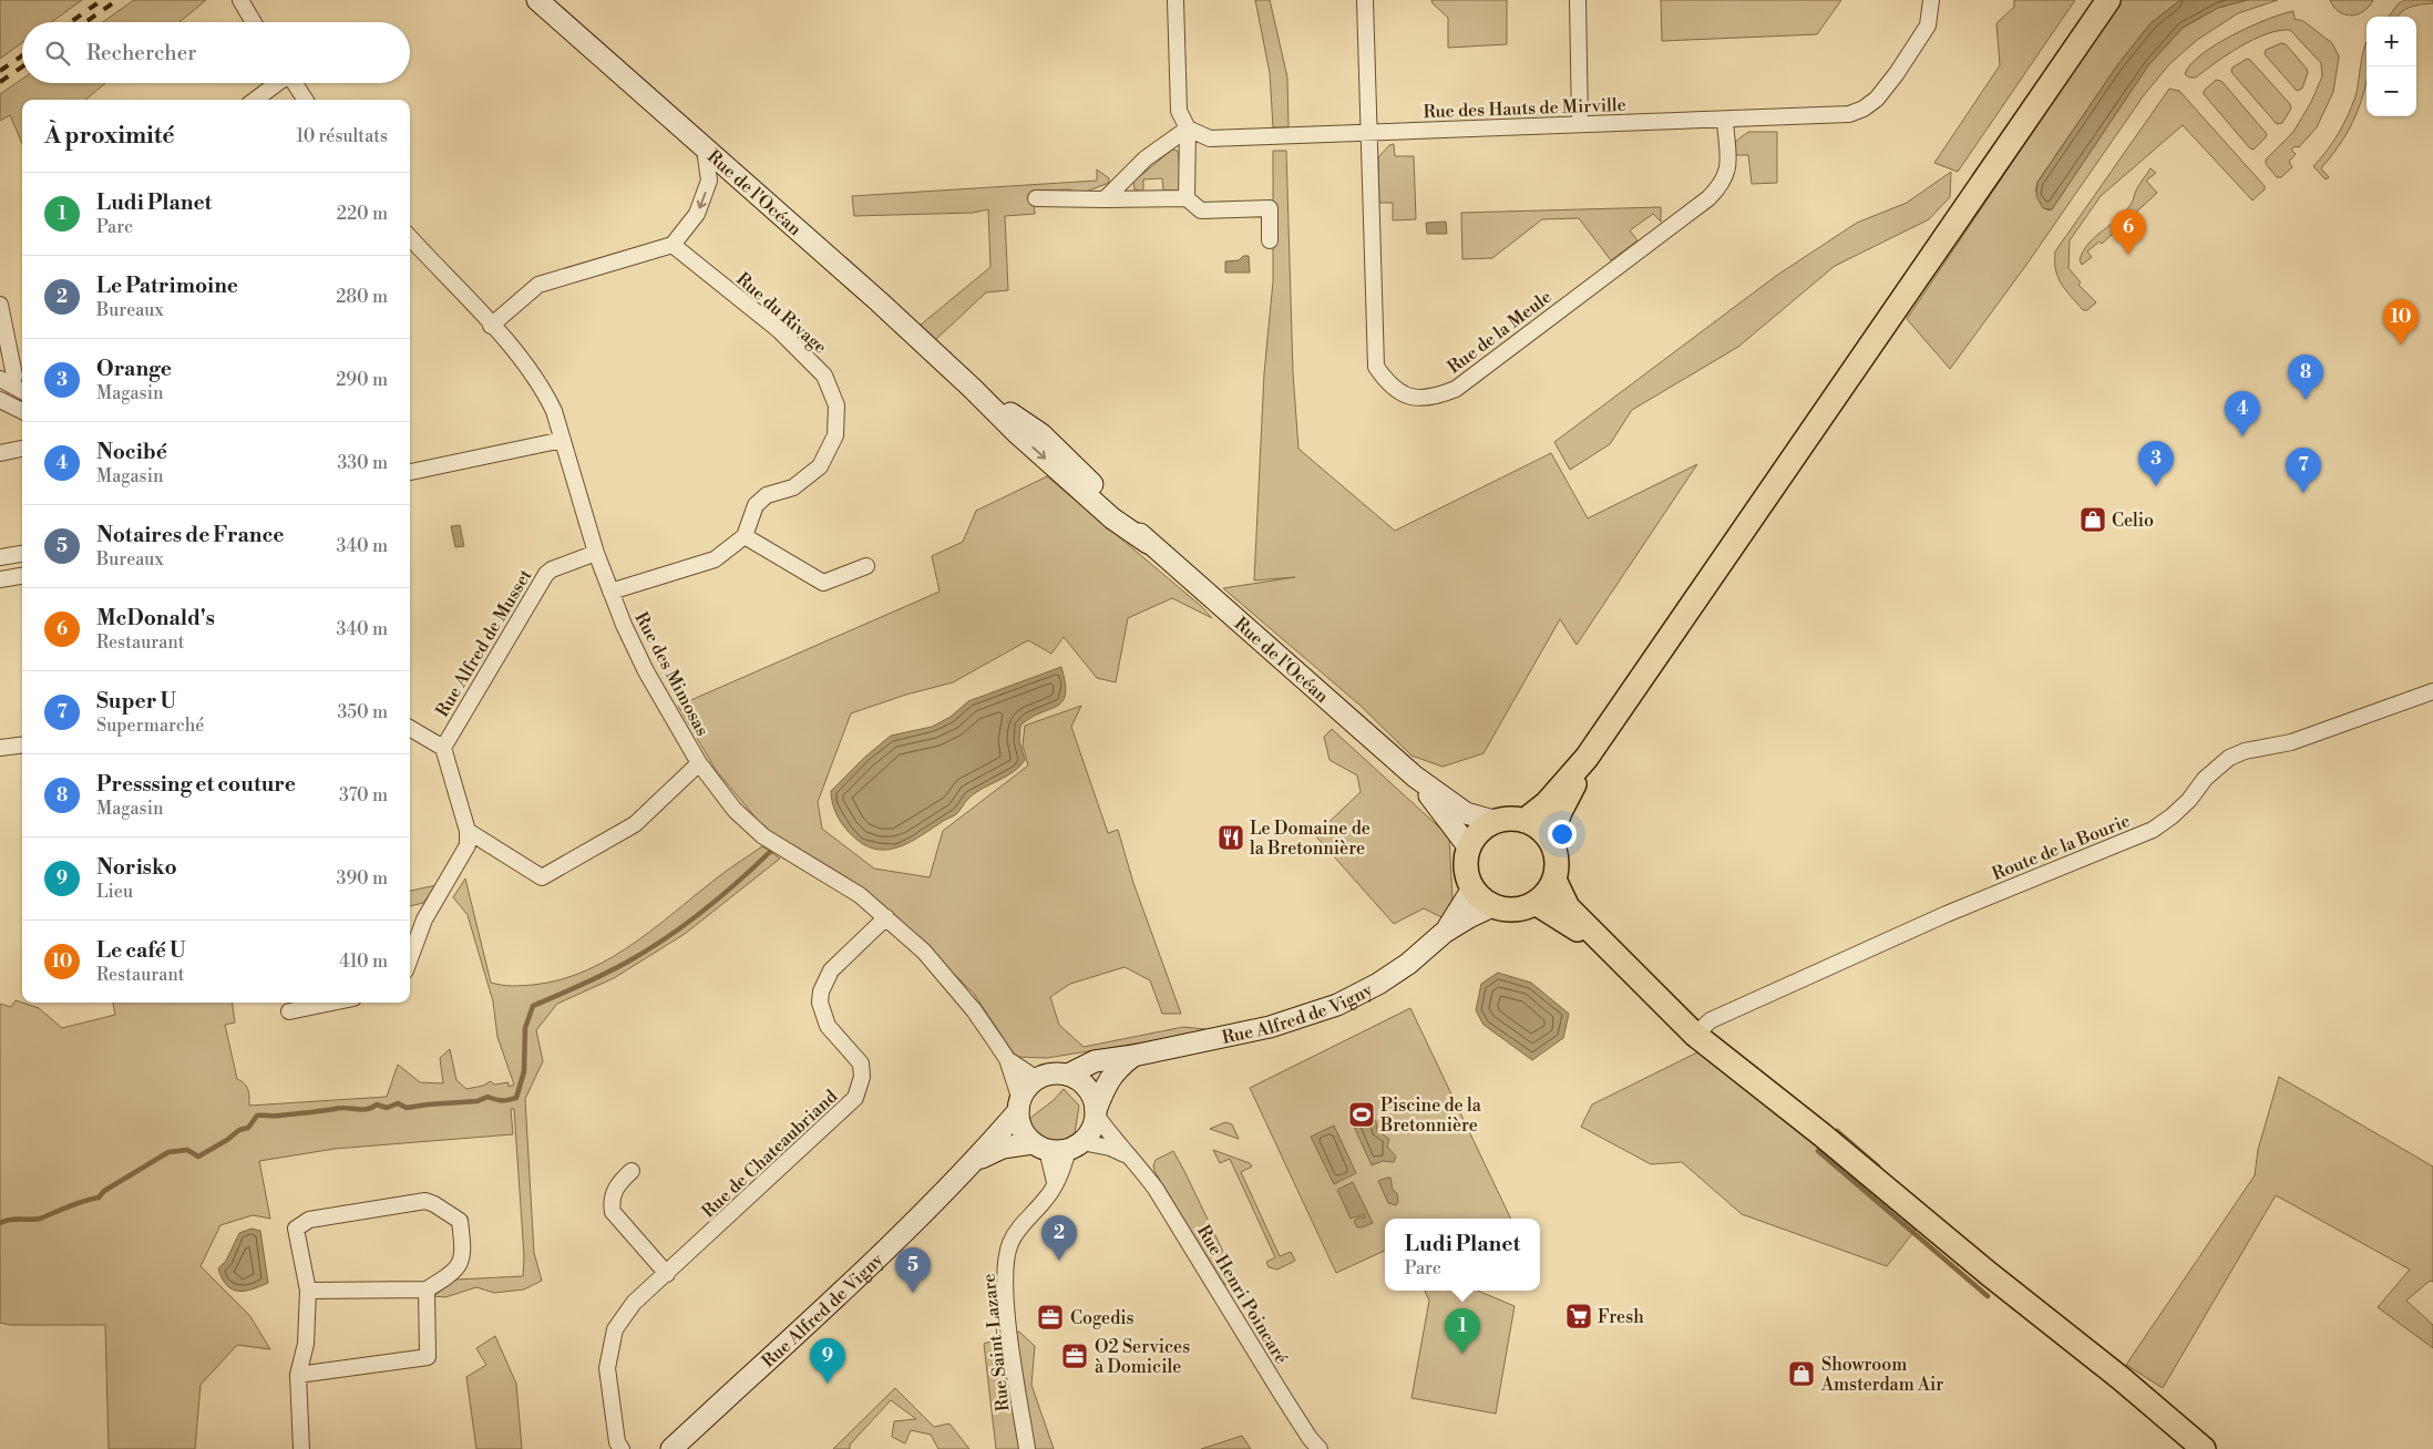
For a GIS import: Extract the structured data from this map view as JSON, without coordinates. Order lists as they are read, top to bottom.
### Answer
{
  "streets": {
    "main road": ["Rue de l'Océan", "Rue Alfred de Vigny"],
    "street": [
      "Rue des Hauts de Mirville",
      "Rue du Rivage",
      "Rue de la Meule",
      "Rue Alfred de Musset",
      "Rue des Mimosas",
      "Route de la Bourie",
      "Rue de Chateaubriand",
      "Rue Henri Poincaré",
      "Rue Saint-Lazare"
    ]
  },
  "crossings": [
    ["Rue des Hauts de Mirville", "Rue de la Meule"],
    ["Rue de l'Océan", "Rue Alfred de Vigny"],
    ["Rue Alfred de Musset", "Rue des Mimosas"],
    ["Rue des Mimosas", "Rue Alfred de Vigny"],
    ["Rue des Mimosas", "Rue de Chateaubriand"],
    ["Rue des Mimosas", "Rue Henri Poincaré"],
    ["Rue des Mimosas", "Rue Saint-Lazare"],
    ["Rue Alfred de Vigny", "Rue Henri Poincaré"],
    ["Rue Alfred de Vigny", "Rue Saint-Lazare"],
    ["Rue Henri Poincaré", "Rue Saint-Lazare"]
  ],
  "places": {
    "shop": ["Celio", "Showroom Amsterdam Air"],
    "restaurant": ["Le Domaine de la Bretonnière"],
    "sports": ["Piscine de la Bretonnière"],
    "supermarket": ["Fresh"],
    "office": ["Cogedis", "O2 Services à Domicile"]
  },
  "page": {
    "map_buttons": ["+", "−"],
    "search": "Rechercher",
    "heading": ["À proximité", "10 résultats"],
    "list": [
      {
        "mark": "1",
        "name": "Ludi Planet",
        "note": "Parc",
        "value": "220 m"
      },
      {
        "mark": "2",
        "name": "Le Patrimoine",
        "note": "Bureaux",
        "value": "280 m"
      },
      {
        "mark": "3",
        "name": "Orange",
        "note": "Magasin",
        "value": "290 m"
      },
      {
        "mark": "4",
        "name": "Nocibé",
        "note": "Magasin",
        "value": "330 m"
      },
      {
        "mark": "5",
        "name": "Notaires de France",
        "note": "Bureaux",
        "value": "340 m"
      },
      {
        "mark": "6",
        "name": "McDonald's",
        "note": "Restaurant",
        "value": "340 m"
      },
      {
        "mark": "7",
        "name": "Super U",
        "note": "Supermarché",
        "value": "350 m"
      },
      {
        "mark": "8",
        "name": "Presssing et couture",
        "note": "Magasin",
        "value": "370 m"
      },
      {
        "mark": "9",
        "name": "Norisko",
        "note": "Lieu",
        "value": "390 m"
      },
      {
        "mark": "10",
        "name": "Le café U",
        "note": "Restaurant",
        "value": "410 m"
      }
    ],
    "pins": [
      "6",
      "10",
      "8",
      "4",
      "3",
      "7",
      "2",
      "5",
      "1",
      "9"
    ],
    "popup": ["Ludi Planet", "Parc"]
  }
}
